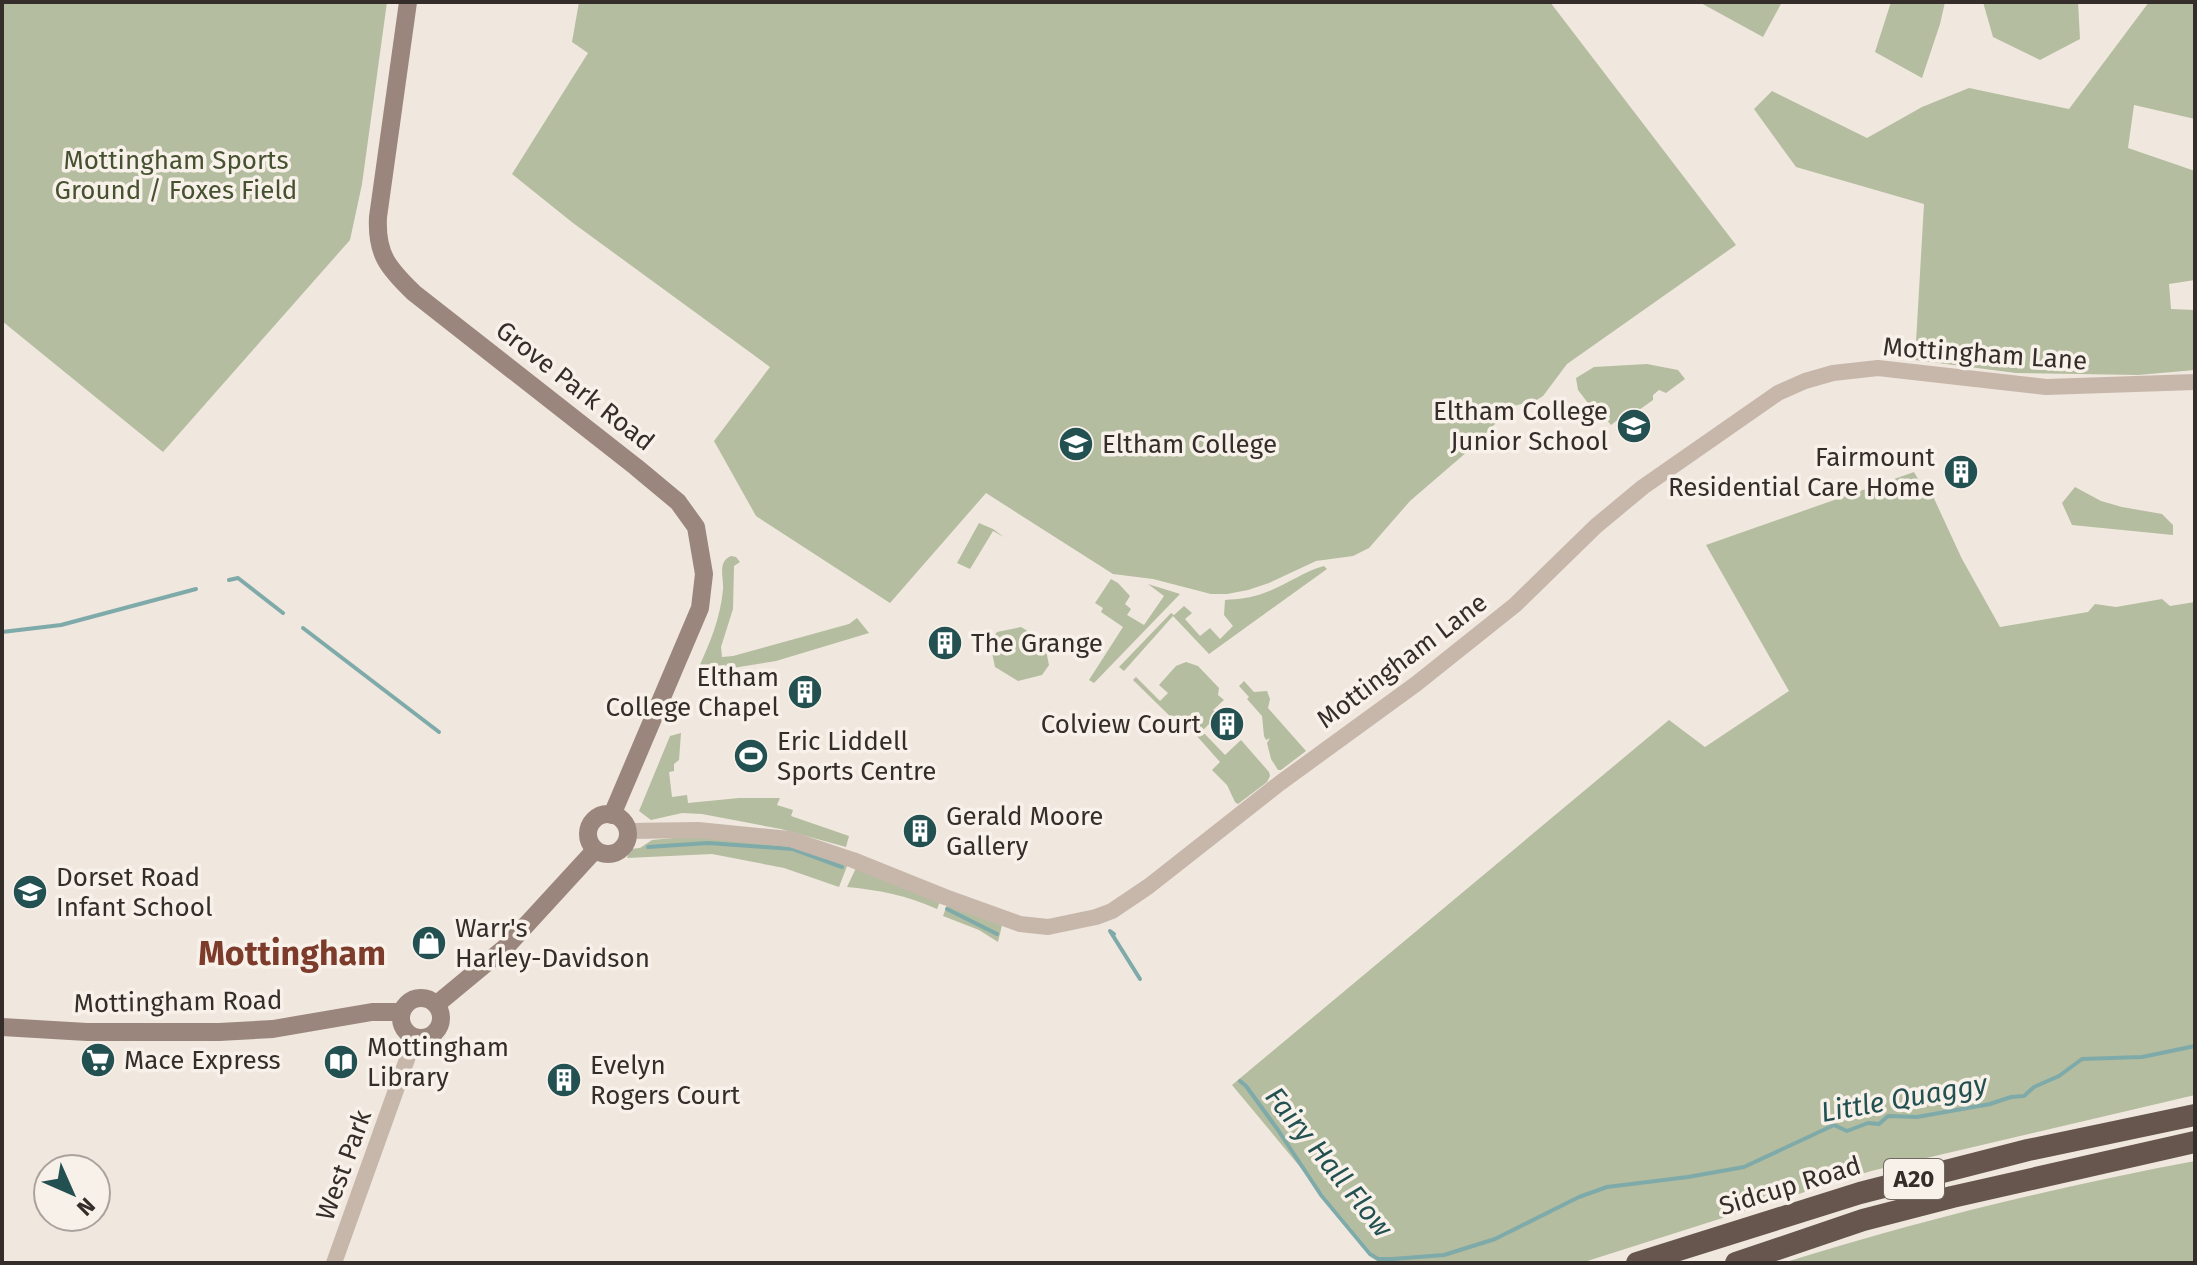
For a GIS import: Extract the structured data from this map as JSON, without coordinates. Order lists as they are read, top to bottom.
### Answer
{
  "streets": {
    "highway": ["A20", "Sidcup Road"],
    "main road": ["Grove Park Road", "Mottingham Road"],
    "street": ["Mottingham Lane", "West Park"]
  },
  "crossings": [
    ["Mottingham Lane", "Grove Park Road"],
    ["Mottingham Road", "West Park"]
  ],
  "districts": ["Mottingham"],
  "water": ["Little Quaggy", "Fairy Hall Flow"],
  "parks": ["Mottingham Sports Ground / Foxes Field"],
  "places": {
    "school or university": ["Eltham College Junior School", "Eltham College", "Dorset Road Infant School"],
    "building": [
      "Fairmount Residential Care Home",
      "The Grange",
      "Eltham College Chapel",
      "Colview Court",
      "Gerald Moore Gallery",
      "Evelyn Rogers Court"
    ],
    "sports": ["Eric Liddell Sports Centre"],
    "shop": ["Warr's Harley-Davidson"],
    "supermarket": ["Mace Express"],
    "library": ["Mottingham Library"]
  },
  "north": "bottom right"
}
